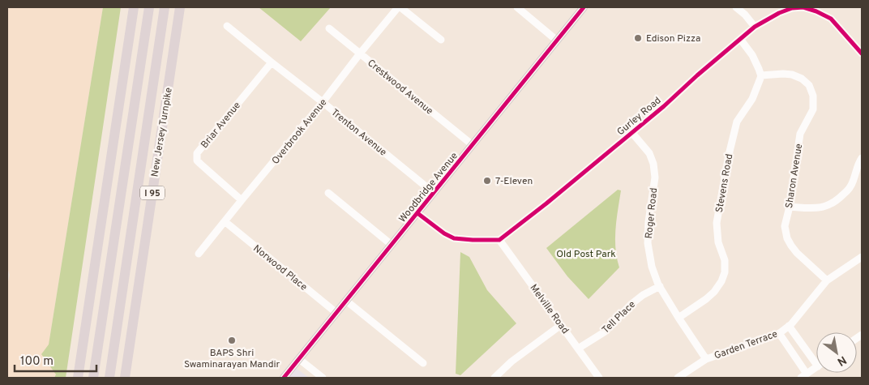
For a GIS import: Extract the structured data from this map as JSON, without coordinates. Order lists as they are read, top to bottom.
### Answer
{
  "streets": {
    "highway": ["New Jersey Turnpike", "I 95"],
    "main road": ["Woodbridge Avenue"],
    "street": [
      "Crestwood Avenue",
      "Gurley Road",
      "Briar Avenue",
      "Overbrook Avenue",
      "Trenton Avenue",
      "Sharon Avenue",
      "Stevens Road",
      "Roger Road",
      "Norwood Place",
      "Melville Road",
      "Tell Place",
      "Garden Terrace"
    ]
  },
  "crossings": [
    ["Crestwood Avenue", "Overbrook Avenue"],
    ["Crestwood Avenue", "Woodbridge Avenue"],
    ["Gurley Road", "Roger Road"],
    ["Gurley Road", "Melville Road"],
    ["Briar Avenue", "Overbrook Avenue"],
    ["Briar Avenue", "Trenton Avenue"],
    ["Overbrook Avenue", "Trenton Avenue"],
    ["Overbrook Avenue", "Norwood Place"],
    ["Trenton Avenue", "Woodbridge Avenue"],
    ["Sharon Avenue", "Stevens Road"],
    ["Sharon Avenue", "Garden Terrace"],
    ["Stevens Road", "Roger Road"],
    ["Woodbridge Avenue", "Norwood Place"],
    ["Roger Road", "Tell Place"],
    ["Roger Road", "Garden Terrace"],
    ["Melville Road", "Tell Place"]
  ],
  "parks": ["Old Post Park"],
  "places": ["Edison Pizza", "7-Eleven", "BAPS Shri Swaminarayan Mandir"],
  "scale_bar": "100 m",
  "north": "bottom right"
}
